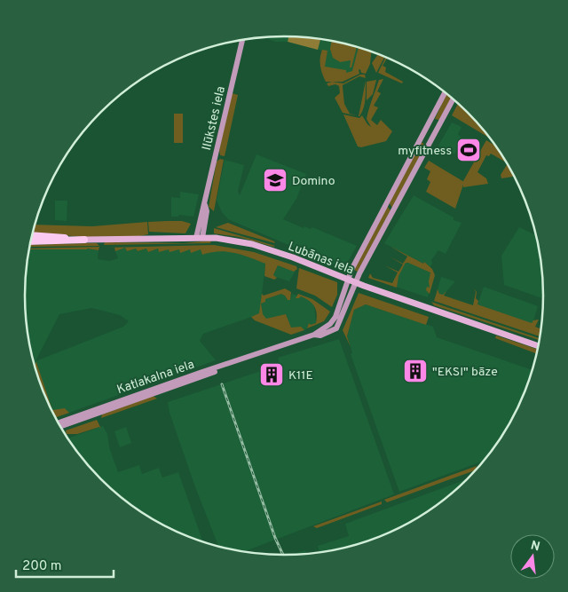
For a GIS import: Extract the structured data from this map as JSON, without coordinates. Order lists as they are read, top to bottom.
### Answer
{
  "streets": {
    "highway": ["Lubānas iela"],
    "street": ["Ilūkstes iela", "Katlakalna iela"]
  },
  "crossings": [
    ["Ilūkstes iela", "Lubānas iela"],
    ["Lubānas iela", "Katlakalna iela"]
  ],
  "places": {
    "sports": ["myfitness"],
    "school or university": ["Domino"],
    "building": ["\"EKSI\" bāze", "K11E"]
  },
  "scale_bar": "200 m",
  "north": "top"
}
